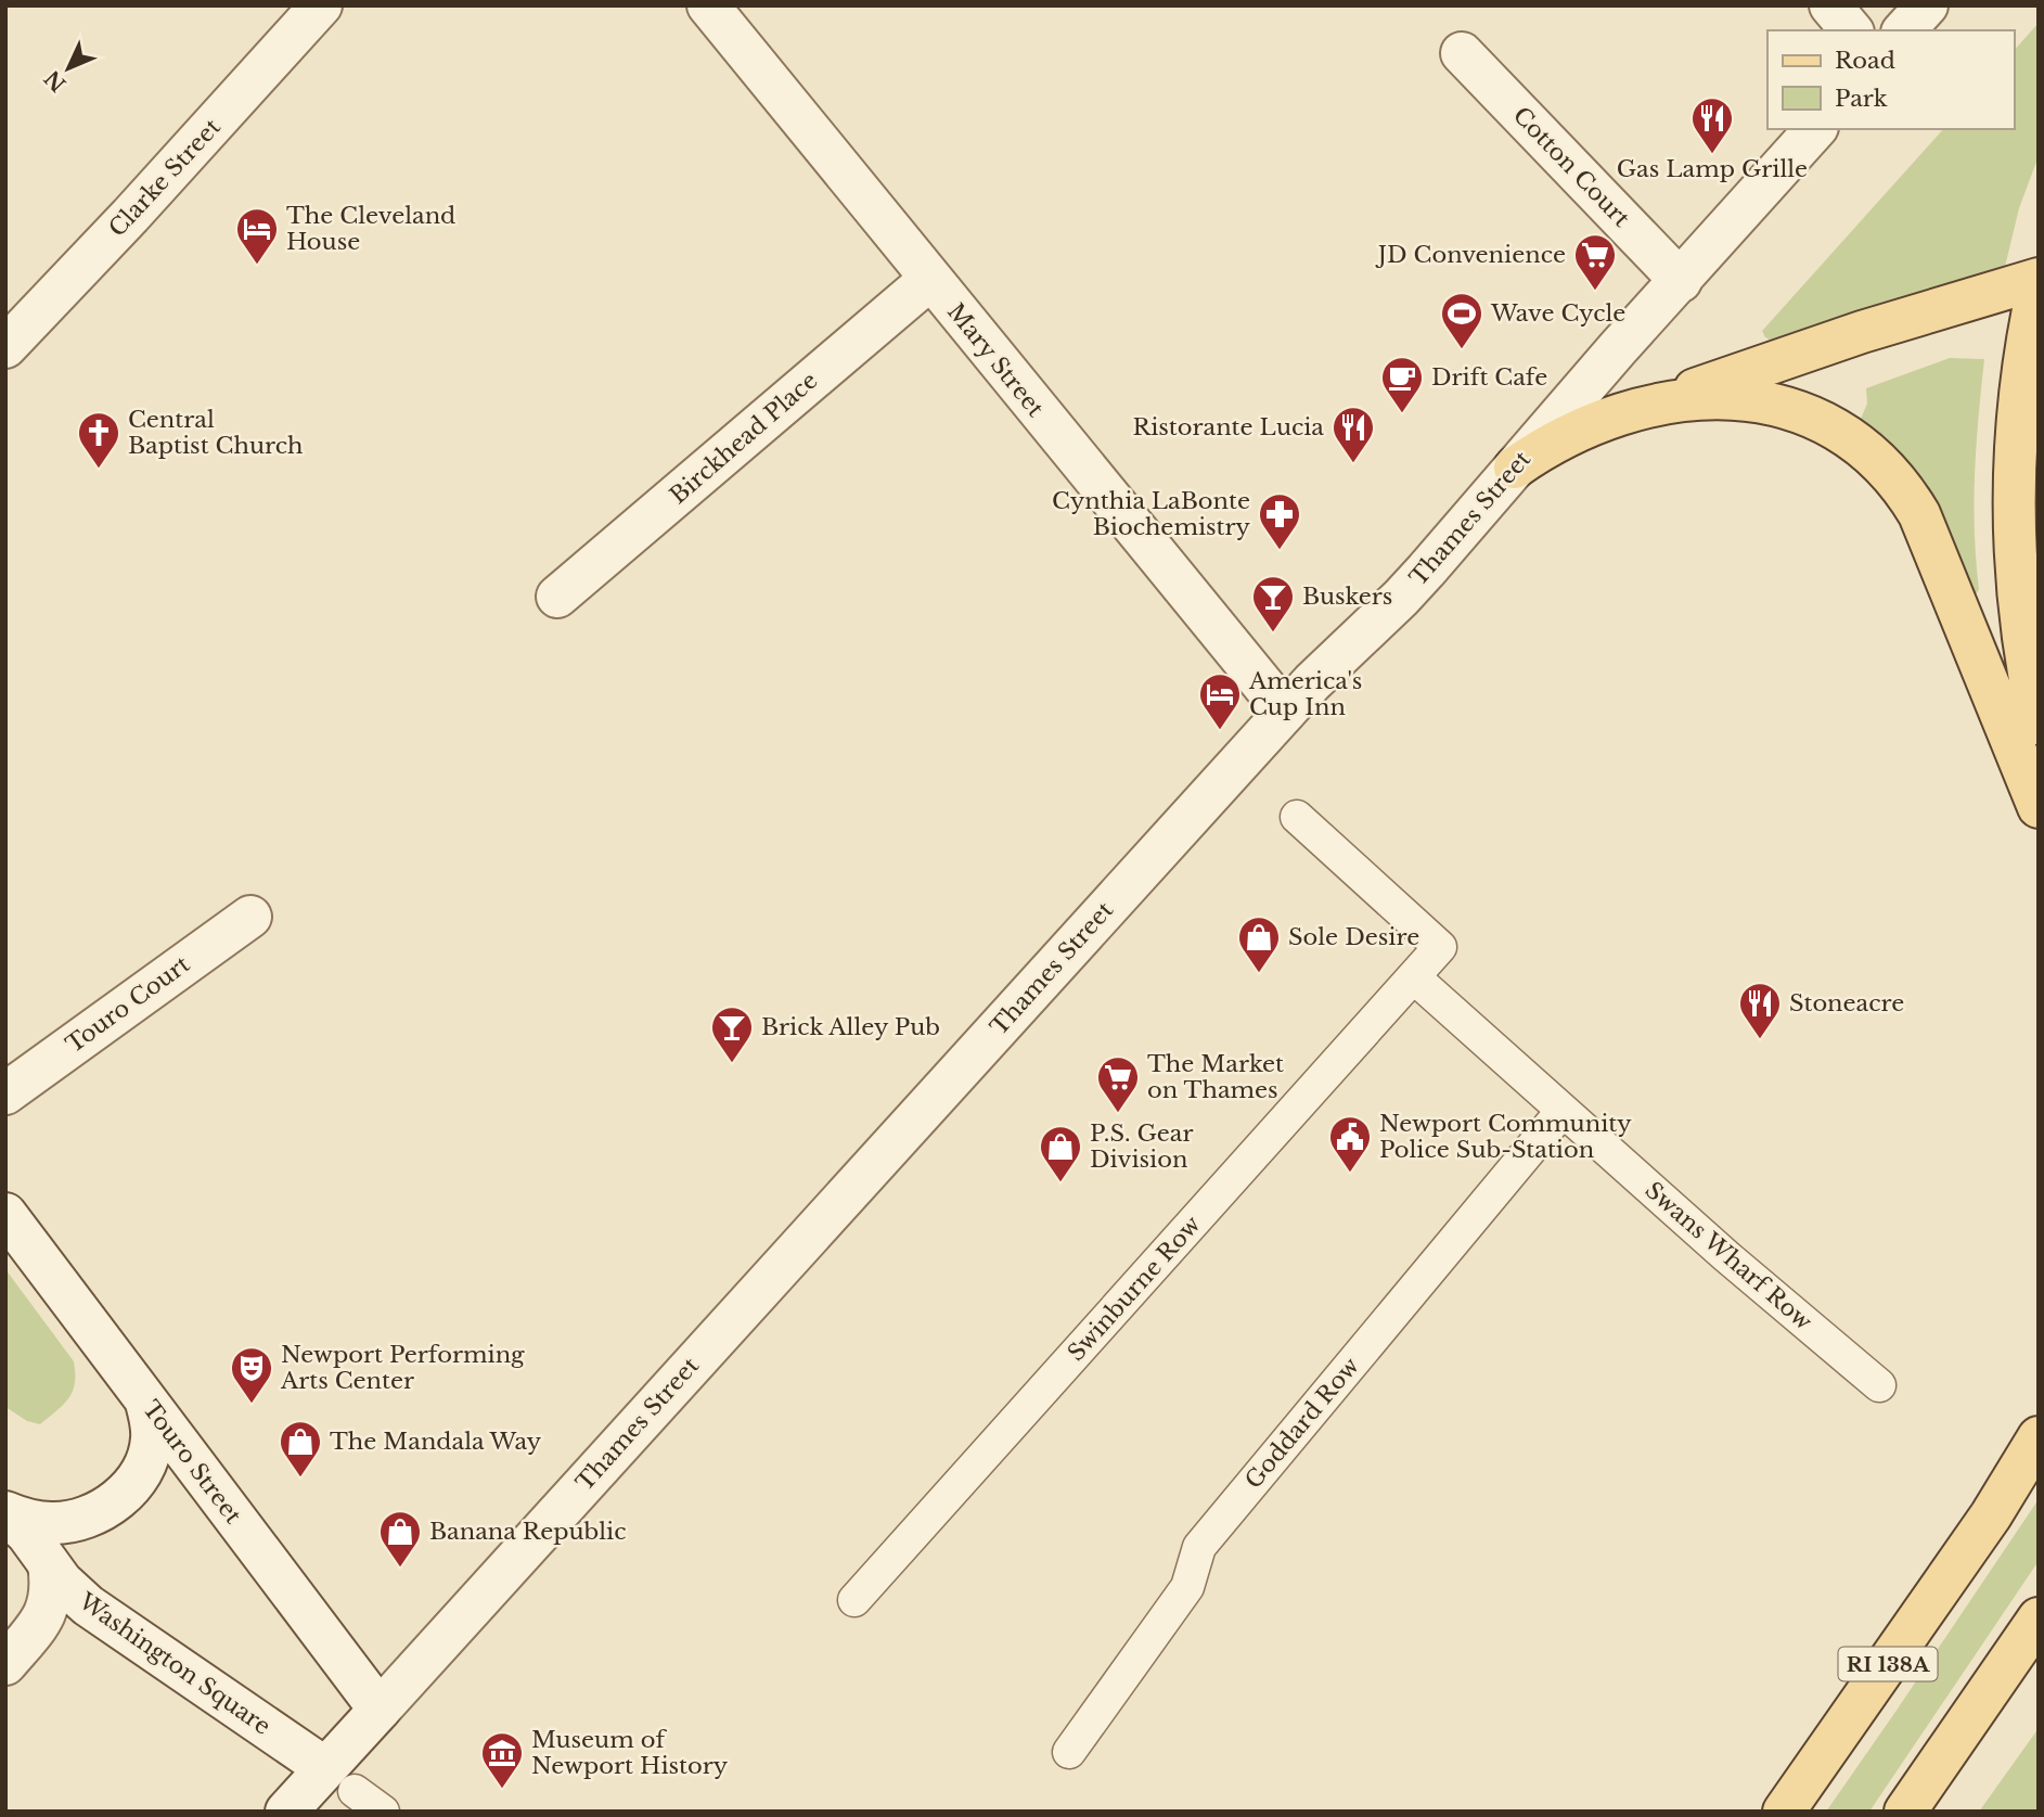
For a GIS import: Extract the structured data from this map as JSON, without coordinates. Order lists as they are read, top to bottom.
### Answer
{
  "streets": {
    "main road": ["RI 138A"],
    "street": [
      "Cotton Court",
      "Clarke Street",
      "Mary Street",
      "Birckhead Place",
      "Thames Street",
      "Touro Court",
      "Swans Wharf Row",
      "Swinburne Row",
      "Goddard Row",
      "Touro Street",
      "Washington Square"
    ]
  },
  "crossings": [
    ["Cotton Court", "Thames Street"],
    ["Mary Street", "Birckhead Place"],
    ["Mary Street", "Thames Street"],
    ["Thames Street", "Touro Street"],
    ["Thames Street", "Washington Square"],
    ["Swans Wharf Row", "Swinburne Row"],
    ["Swans Wharf Row", "Goddard Row"]
  ],
  "places": {
    "restaurant": ["Gas Lamp Grille", "Ristorante Lucia", "Stoneacre"],
    "hotel": ["The Cleveland House", "America's Cup Inn"],
    "supermarket": ["JD Convenience", "The Market on Thames"],
    "sports": ["Wave Cycle"],
    "cafe": ["Drift Cafe"],
    "church": ["Central Baptist Church"],
    "pharmacy": ["Cynthia LaBonte Biochemistry"],
    "bar": ["Buskers", "Brick Alley Pub"],
    "shop": [
      "Sole Desire",
      "P.S. Gear Division",
      "The Mandala Way",
      "Banana Republic"
    ],
    "public building": ["Newport Community Police Sub-Station"],
    "theatre": ["Newport Performing Arts Center"],
    "museum": ["Museum of Newport History"]
  },
  "legend": ["Road", "Park"],
  "north": "bottom left"
}
